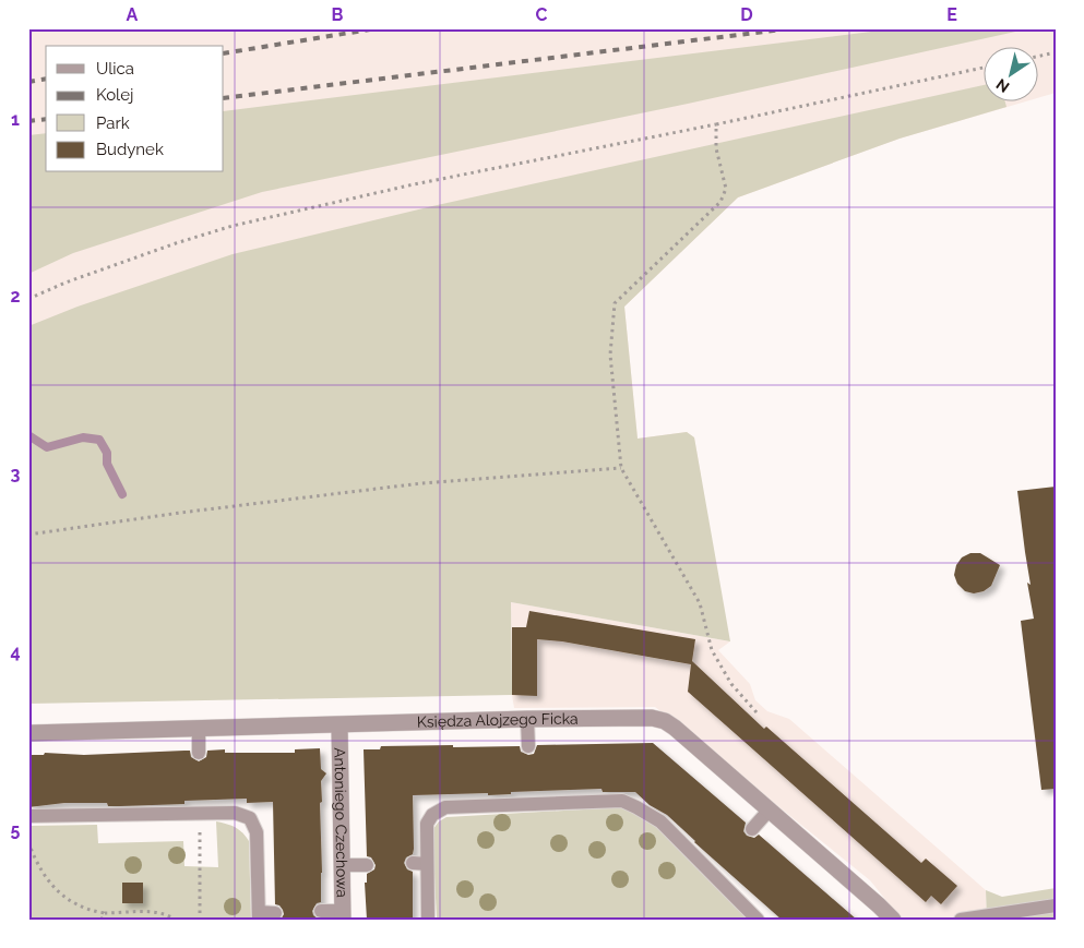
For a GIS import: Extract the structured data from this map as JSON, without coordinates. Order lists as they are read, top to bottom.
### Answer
{
  "streets": {
    "street": ["Księdza Alojzego Ficka", "Antoniego Czechowa"]
  },
  "crossings": [
    ["Księdza Alojzego Ficka", "Antoniego Czechowa"]
  ],
  "legend": [
    "Ulica",
    "Kolej",
    "Park",
    "Budynek"
  ],
  "north": "bottom left",
  "grid": {
    "columns": [
      "A",
      "B",
      "C",
      "D",
      "E"
    ],
    "rows": [
      "1",
      "2",
      "3",
      "4",
      "5"
    ]
  }
}
